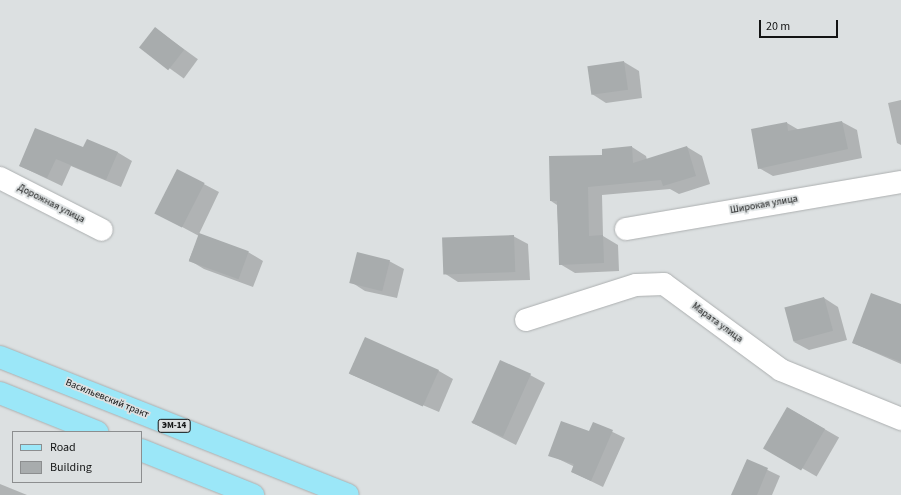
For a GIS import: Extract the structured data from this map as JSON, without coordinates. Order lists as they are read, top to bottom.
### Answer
{
  "streets": {
    "main road": ["Васильевский тракт", "ЭМ-14"],
    "street": ["Дорожная улица", "Широкая улица", "Марата улица"]
  },
  "legend": ["Road", "Building"],
  "scale_bar": "20 m"
}
